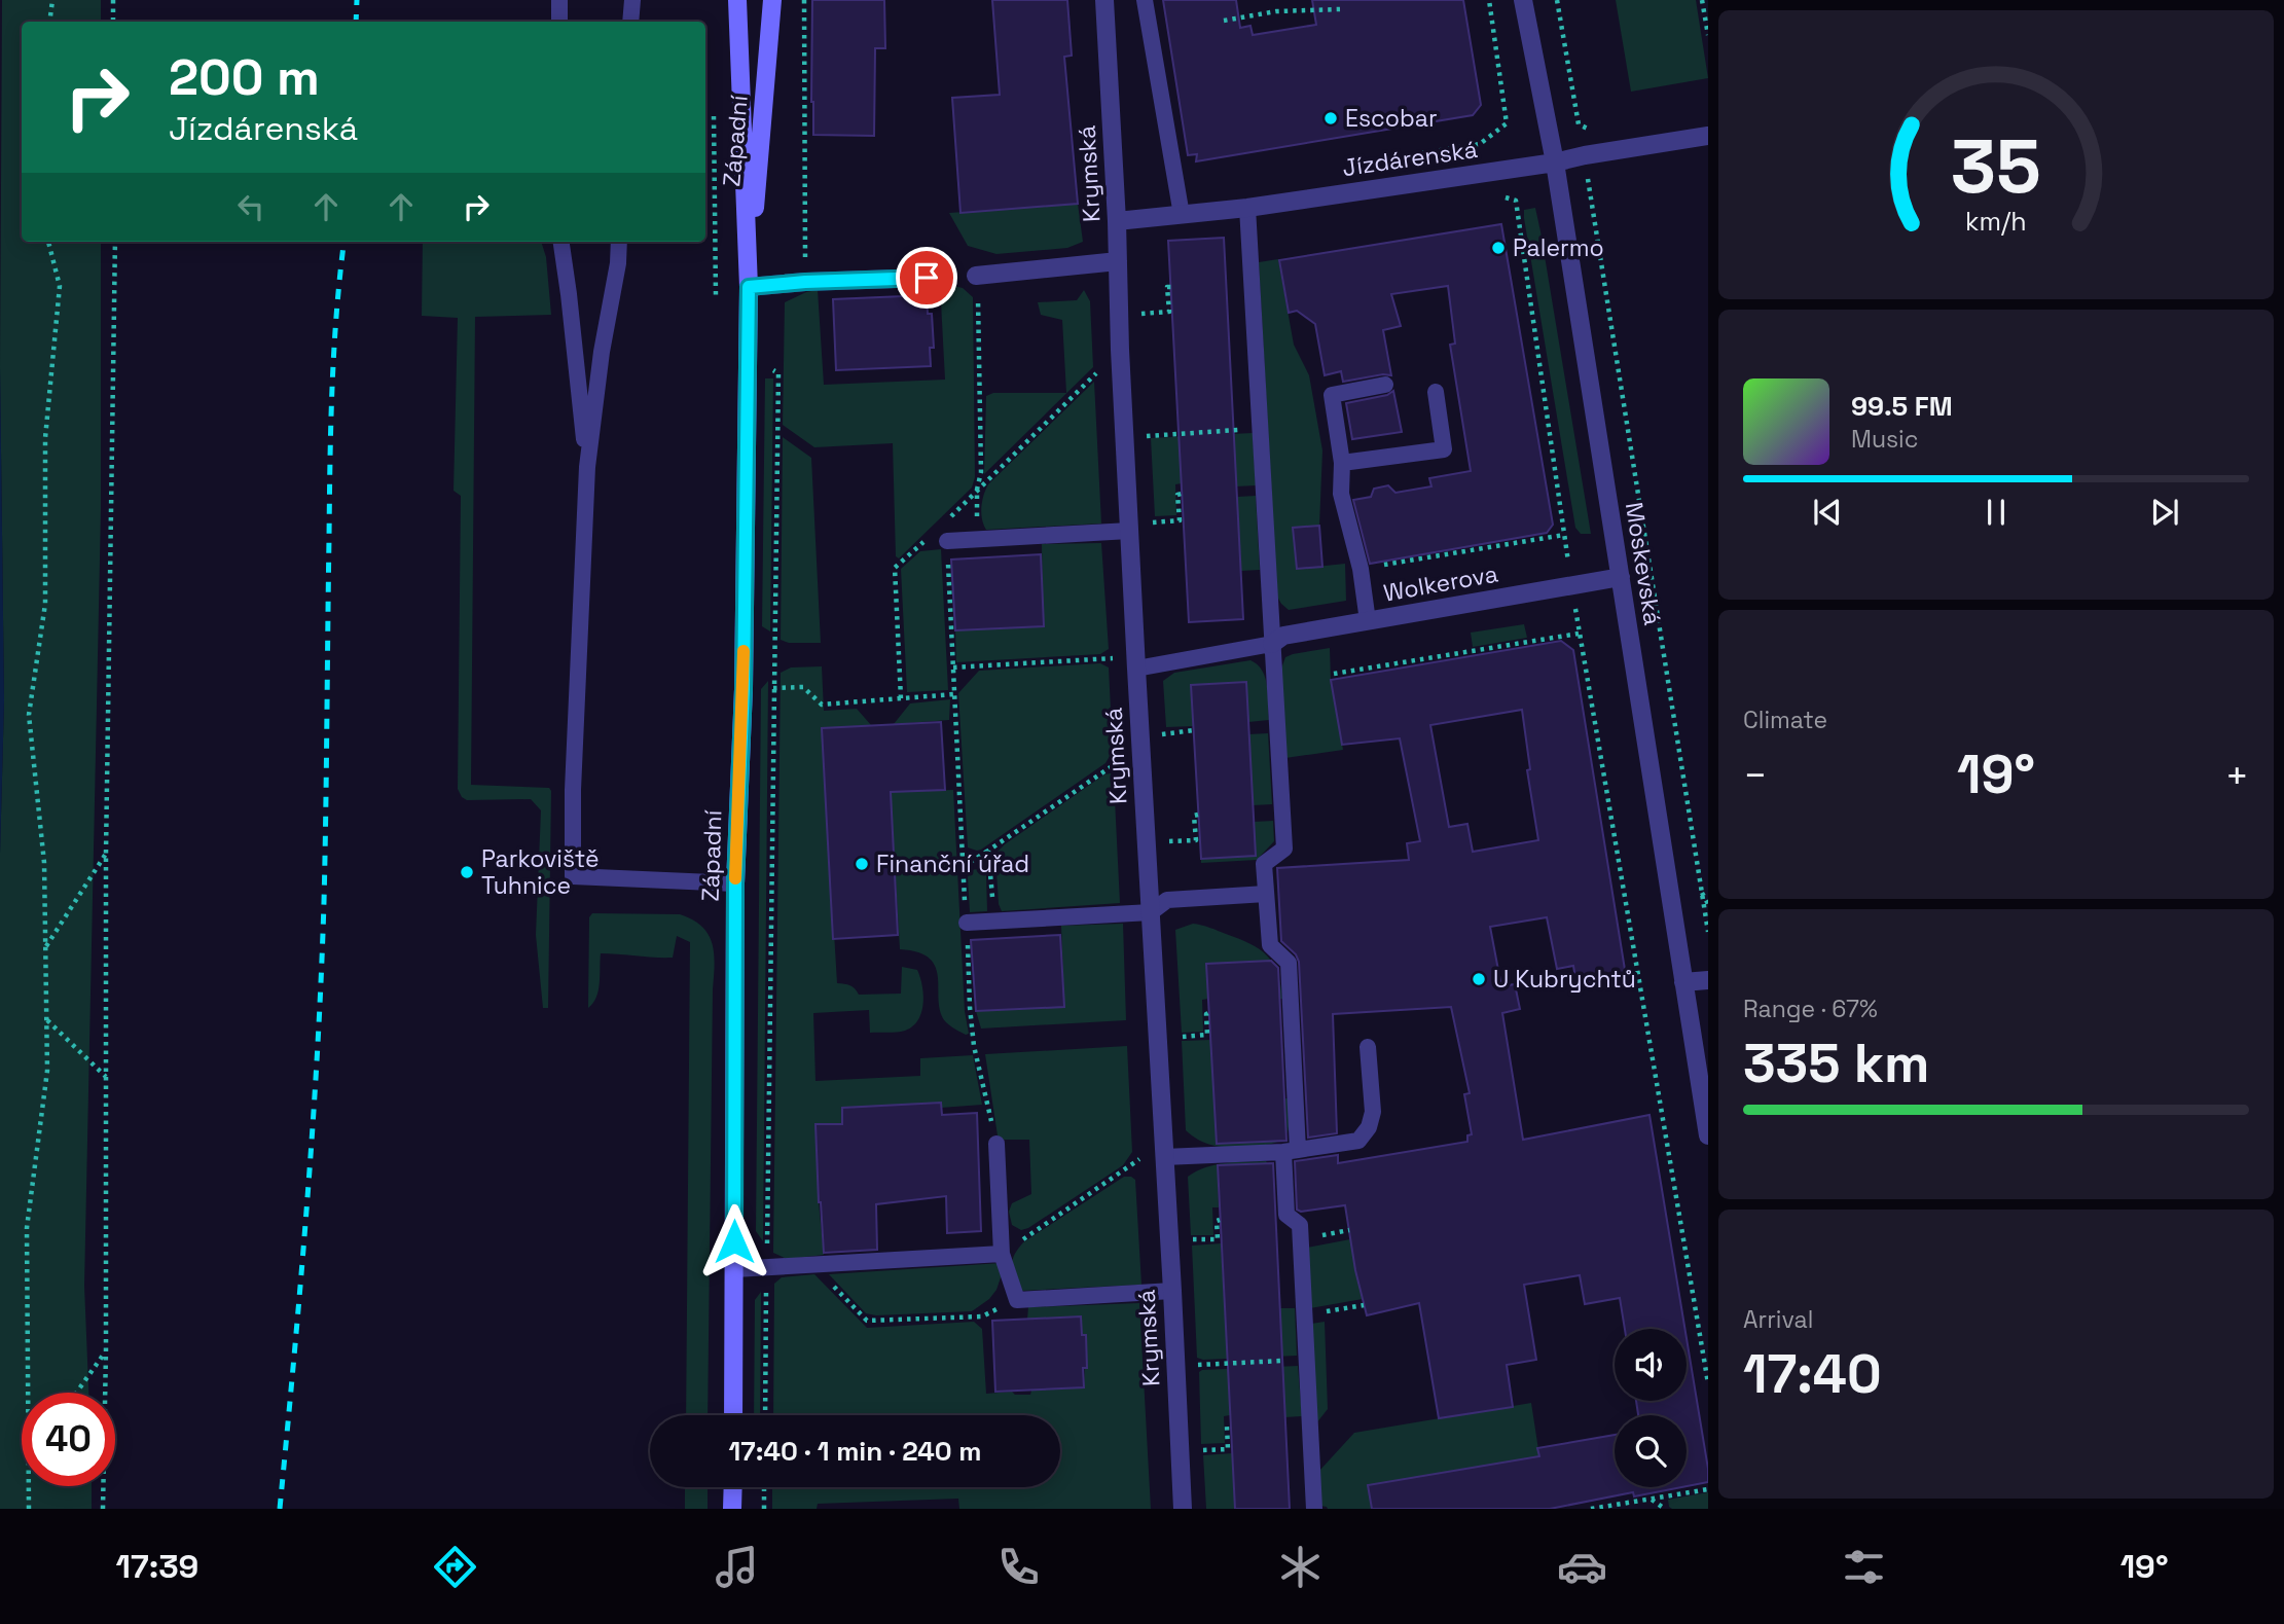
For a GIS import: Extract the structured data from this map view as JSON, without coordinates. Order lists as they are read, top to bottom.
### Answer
{
  "streets": {
    "street": [
      "Západní",
      "Jízdárenská",
      "Krymská",
      "Moskevská",
      "Wolkerova"
    ]
  },
  "crossings": [
    ["Jízdárenská", "Krymská"],
    ["Jízdárenská", "Moskevská"],
    ["Moskevská", "Wolkerova"]
  ],
  "places": [
    "Escobar",
    "Palermo",
    "Finanční úřad",
    "Parkoviště Tuhnice",
    "U Kubrychtů"
  ],
  "page": {
    "turn": ["200 m", "Jízdárenská"],
    "song": ["99.5 FM", "Music"],
    "tile": [
      "Climate",
      ["Range · 67%", "335 km"],
      ["Arrival", "17:40"]
    ],
    "heat": ["−", "19°", "+"],
    "limit": "40",
    "trip": "17:40 · 1 min · 240 m",
    "tabs": ["17:39", "19°"],
    "gauge": ["35", "km/h"]
  }
}
